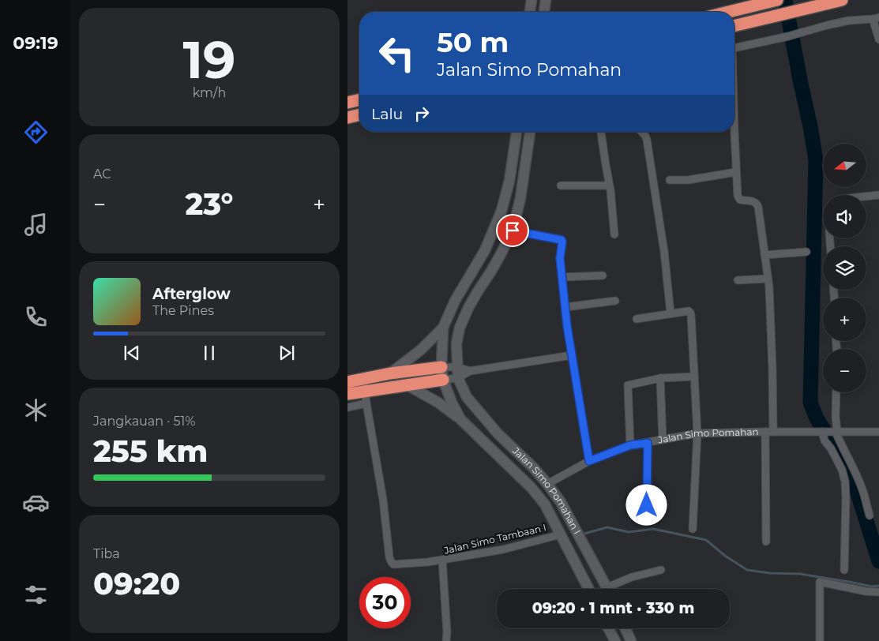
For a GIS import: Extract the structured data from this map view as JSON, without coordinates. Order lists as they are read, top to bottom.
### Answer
{
  "streets": {
    "main road": ["Jalan Simo Pomahan I"],
    "street": ["Jalan Simo Pomahan", "Jalan Simo Tambaan I"]
  },
  "crossings": [
    ["Jalan Simo Pomahan", "Jalan Simo Pomahan I"]
  ],
  "north": "left",
  "page": {
    "tabs": "09:19",
    "tile": [
      ["19", "km/h"],
      "AC",
      ["Jangkauan · 51%", "255 km"],
      ["Tiba", "09:20"]
    ],
    "turn": ["50 m", "Jalan Simo Pomahan"],
    "then": "Lalu",
    "map_buttons": ["+", "−"],
    "heat": ["−", "23°", "+"],
    "song": ["Afterglow", "The Pines"],
    "limit": "30",
    "trip": "09:20 · 1 mnt · 330 m"
  }
}
